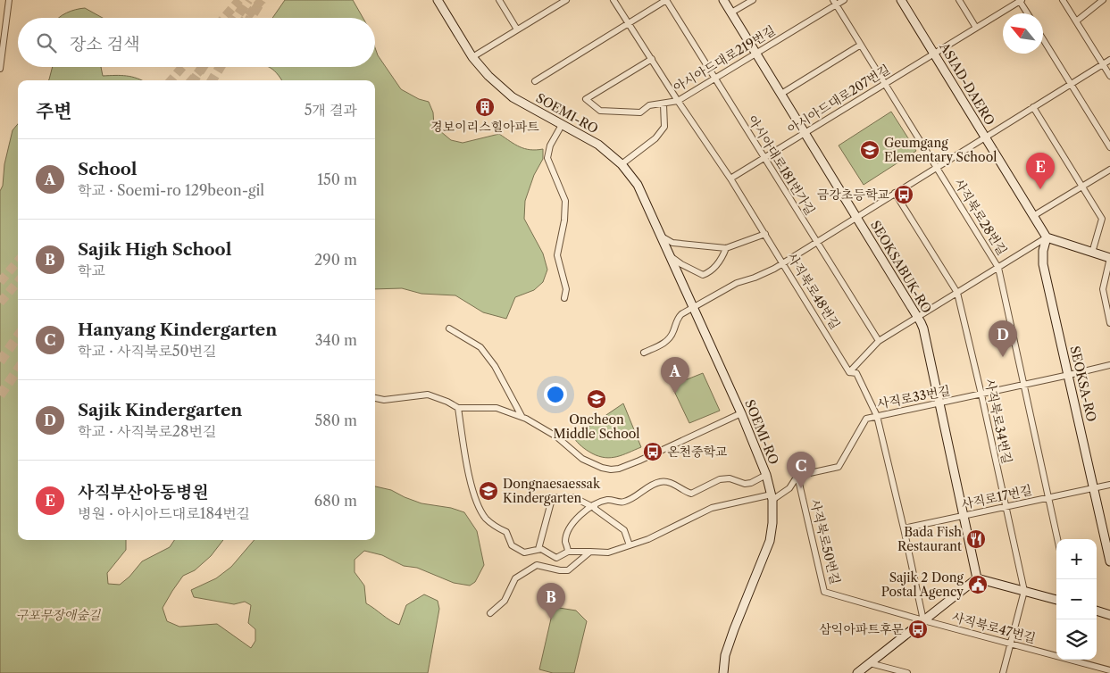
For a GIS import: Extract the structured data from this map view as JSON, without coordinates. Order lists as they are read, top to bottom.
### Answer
{
  "streets": {
    "main road": [
      "ASIAD-DAERO",
      "SOEMI-RO",
      "SEOKSABUK-RO",
      "SEOKSA-RO"
    ],
    "street": [
      "아시아드대로219번길",
      "아시아드대로207번길",
      "아시아대로181번가길",
      "사직북로28번길",
      "사직북로48번길",
      "사직로33번길",
      "사직북로34번길",
      "사직로17번길",
      "사직북로50번길",
      "사직북로47번길"
    ]
  },
  "crossings": [
    ["아시아드대로219번길", "아시아대로181번가길"],
    ["아시아드대로219번길", "사직북로28번길"],
    ["아시아드대로219번길", "SEOKSABUK-RO"],
    ["아시아드대로219번길", "사직북로48번길"],
    ["ASIAD-DAERO", "아시아드대로207번길"],
    ["ASIAD-DAERO", "SEOKSA-RO"],
    ["아시아드대로207번길", "아시아대로181번가길"],
    ["아시아드대로207번길", "사직북로28번길"],
    ["아시아드대로207번길", "SEOKSABUK-RO"],
    ["아시아드대로207번길", "사직북로48번길"],
    ["사직북로28번길", "사직로33번길"],
    ["사직북로28번길", "사직로17번길"],
    ["SEOKSABUK-RO", "사직로33번길"],
    ["SEOKSABUK-RO", "사직로17번길"],
    ["사직북로48번길", "사직로33번길"],
    ["사직북로48번길", "사직로17번길"],
    ["사직북로48번길", "사직북로50번길"],
    ["사직북로48번길", "사직북로47번길"],
    ["SEOKSA-RO", "사직로33번길"],
    ["SEOKSA-RO", "사직로17번길"],
    ["사직로33번길", "사직북로34번길"],
    ["사직로33번길", "사직북로50번길"],
    ["사직북로34번길", "사직로17번길"],
    ["사직북로50번길", "사직북로47번길"]
  ],
  "parks": ["구포무장애숲길"],
  "places": {
    "building": ["경보이리스힐아파트"],
    "school or university": ["Geumgang Elementary School", "Oncheon Middle School", "Dongnaesaessak Kindergarten"],
    "bus stop": ["금강초등학교", "온천중학교", "삼익아파트후문"],
    "restaurant": ["Bada Fish Restaurant"],
    "public building": ["Sajik 2 Dong Postal Agency"]
  },
  "north": "top left",
  "page": {
    "search": "장소 검색",
    "heading": ["주변", "5개 결과"],
    "list": [
      {
        "mark": "A",
        "name": "School",
        "note": "학교 · Soemi-ro 129beon-gil",
        "value": "150 m"
      },
      {
        "mark": "B",
        "name": "Sajik High School",
        "note": "학교",
        "value": "290 m"
      },
      {
        "mark": "C",
        "name": "Hanyang Kindergarten",
        "note": "학교 · 사직북로50번길",
        "value": "340 m"
      },
      {
        "mark": "D",
        "name": "Sajik Kindergarten",
        "note": "학교 · 사직북로28번길",
        "value": "580 m"
      },
      {
        "mark": "E",
        "name": "사직부산아동병원",
        "note": "병원 · 아시아드대로184번길",
        "value": "680 m"
      }
    ],
    "pins": [
      "E",
      "D",
      "A",
      "C",
      "B"
    ],
    "map_buttons": ["+", "−"]
  }
}
